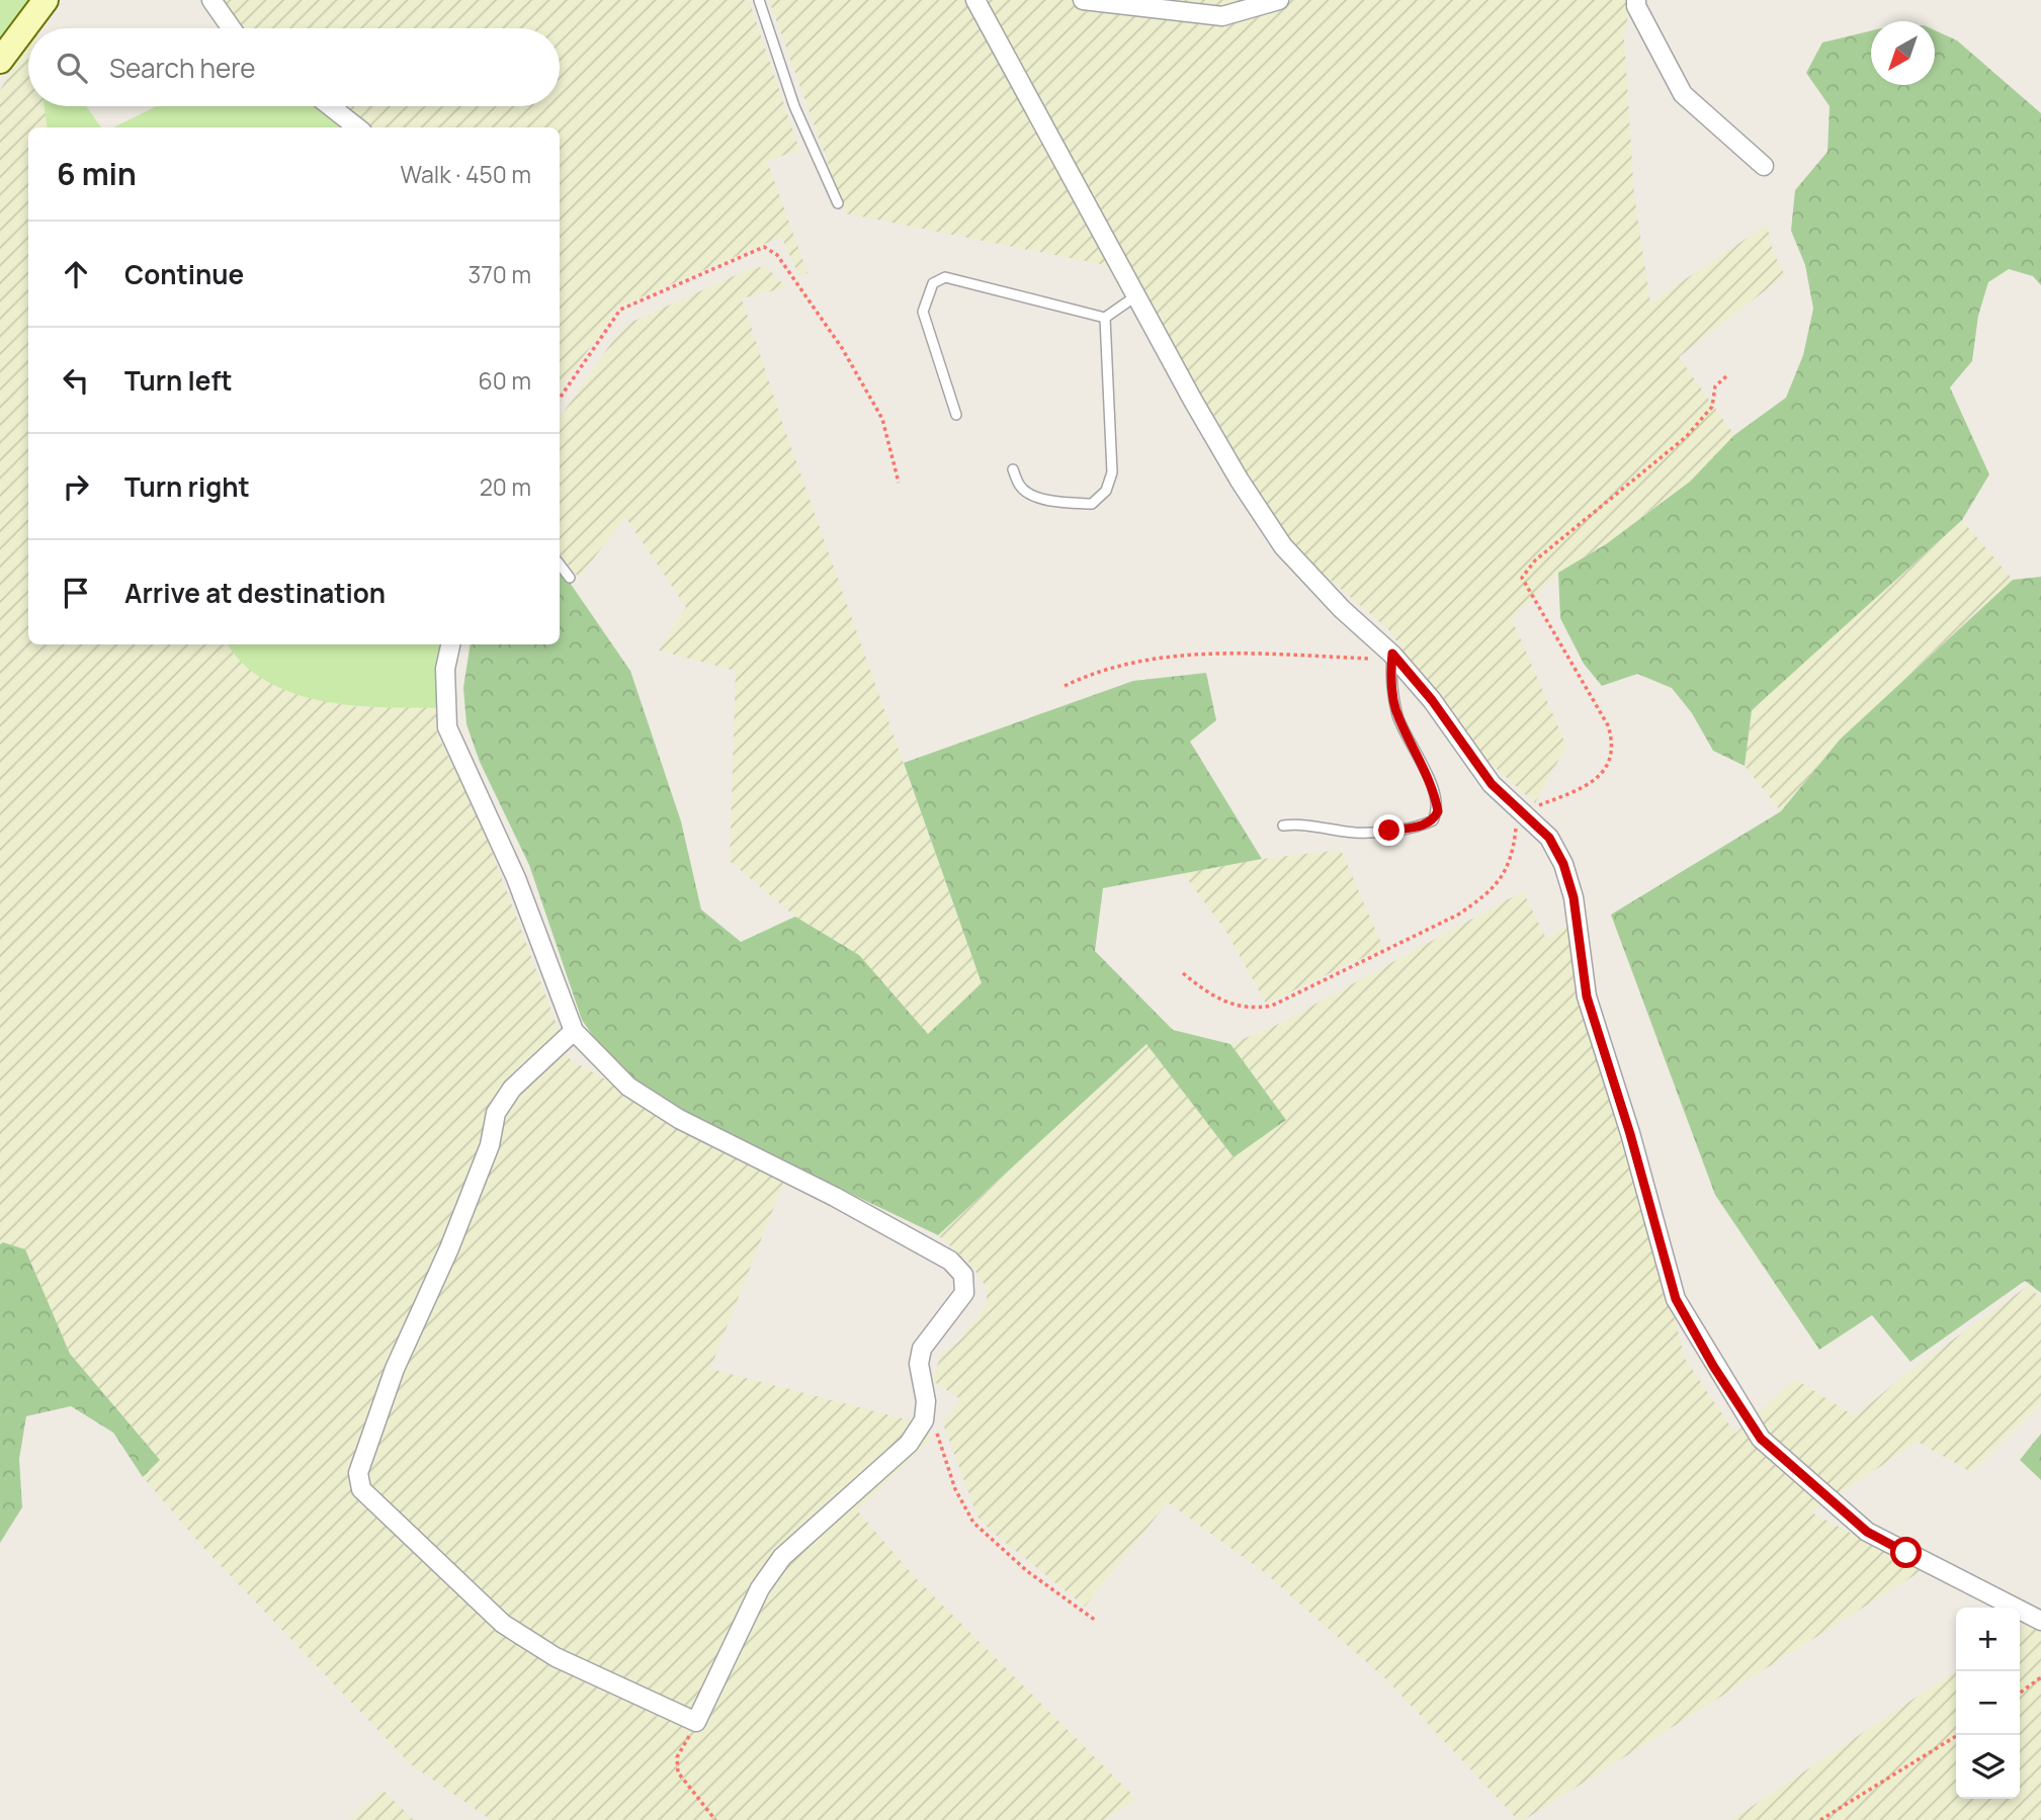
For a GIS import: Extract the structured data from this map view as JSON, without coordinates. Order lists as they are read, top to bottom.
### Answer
{
  "north": "bottom left",
  "page": {
    "search": "Search here",
    "heading": ["6 min", "Walk · 450 m"],
    "list": [
      ["Continue", "370 m"],
      ["Turn left", "60 m"],
      ["Turn right", "20 m"],
      "Arrive at destination"
    ],
    "map_buttons": ["+", "−"]
  }
}
